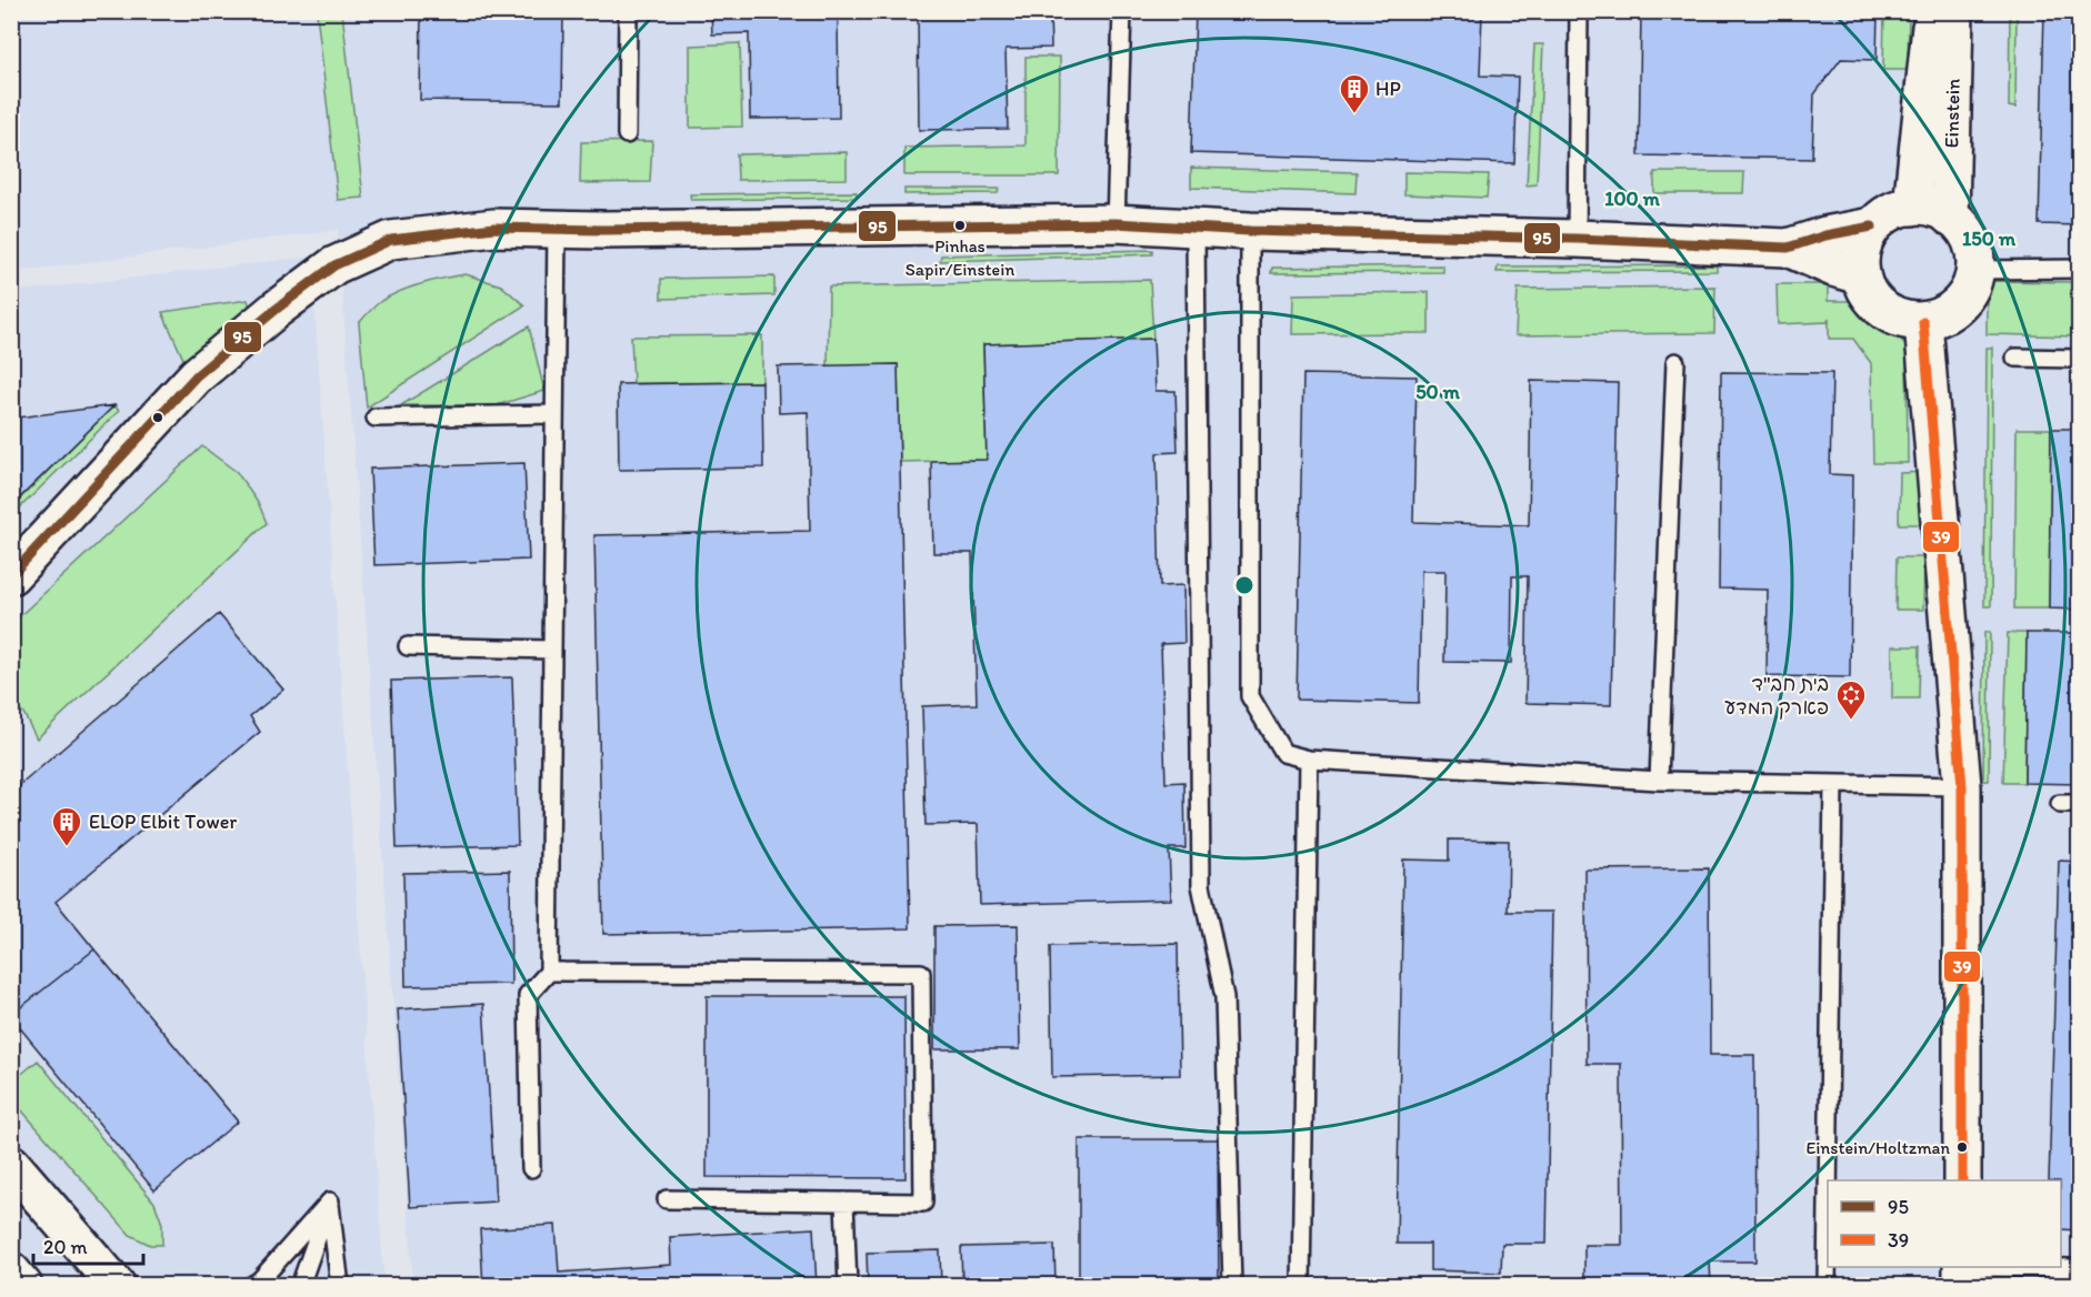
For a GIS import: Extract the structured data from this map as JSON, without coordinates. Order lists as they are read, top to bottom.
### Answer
{
  "streets": {
    "street": ["Einstein"]
  },
  "places": {
    "building": ["HP", "ELOP Elbit Tower"],
    "other": ["Pinhas Sapir/Einstein", "Einstein/Holtzman"],
    "synagogue": ["בית חב\"ד פארק המדע"]
  },
  "lines": ["transit line 95", "transit line 39"],
  "legend": ["95", "39"],
  "scale_bar": "20 m",
  "rings": ["100 m", "150 m", "50 m"]
}
